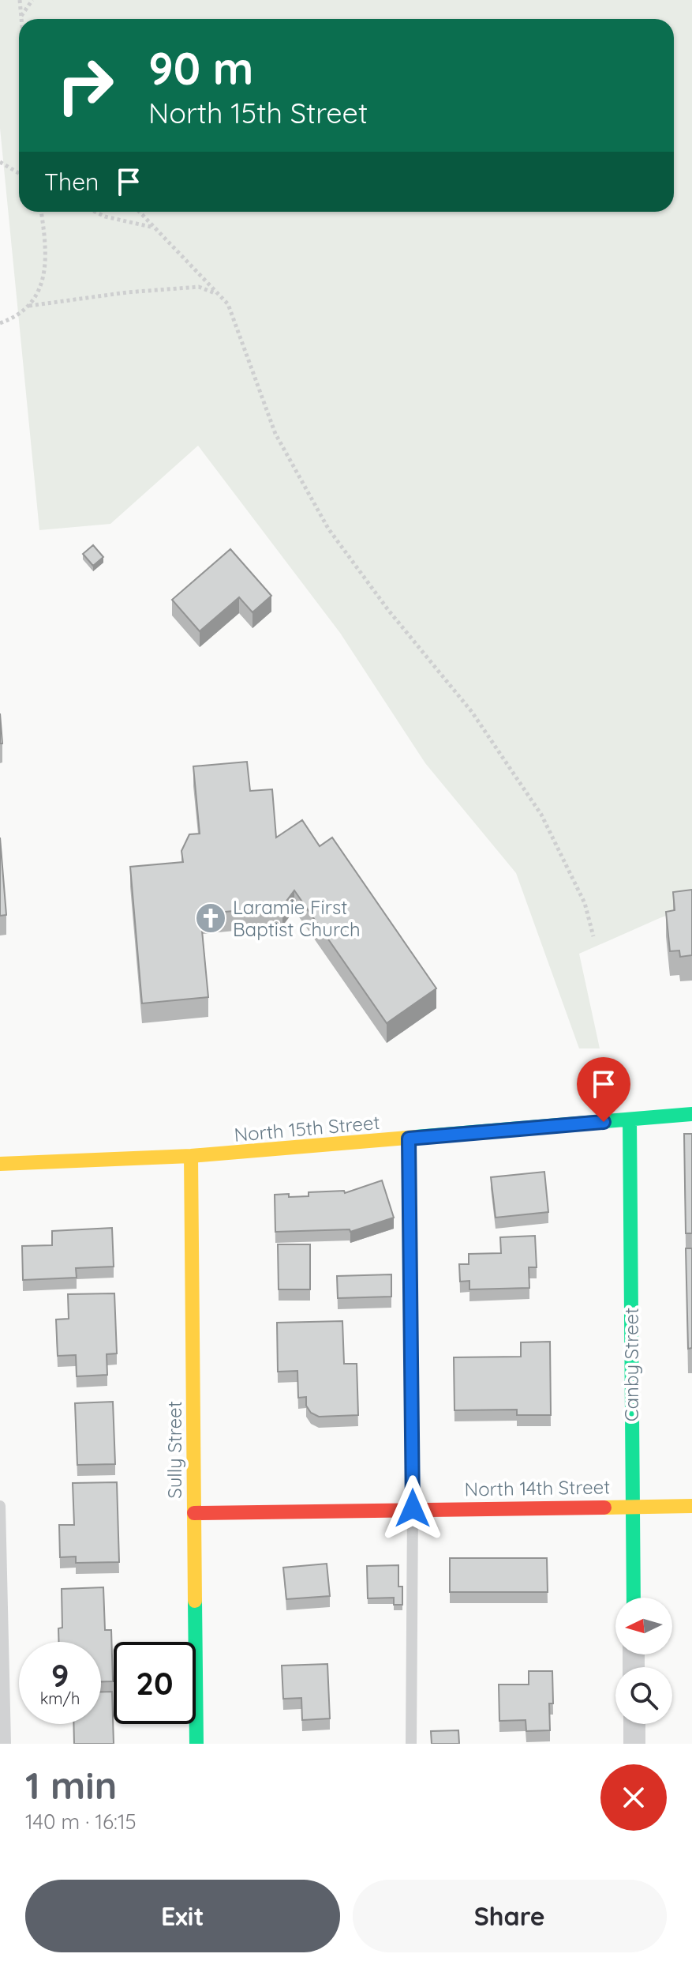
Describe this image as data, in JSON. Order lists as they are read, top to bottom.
{
  "streets": {
    "street": [
      "North 15th Street",
      "Canby Street",
      "Sully Street",
      "North 14th Street"
    ]
  },
  "crossings": [
    ["North 15th Street", "Canby Street"],
    ["North 15th Street", "Sully Street"],
    ["Canby Street", "North 14th Street"],
    ["Sully Street", "North 14th Street"]
  ],
  "places": {
    "church": ["Laramie First Baptist Church"]
  },
  "north": "left",
  "page": {
    "turn": ["90 m", "North 15th Street"],
    "then": "Then",
    "speed": "9 km/h",
    "limit": "20",
    "heading": ["1 min", "140 m · 16:15"],
    "buttons": ["Exit", "Share"]
  }
}
